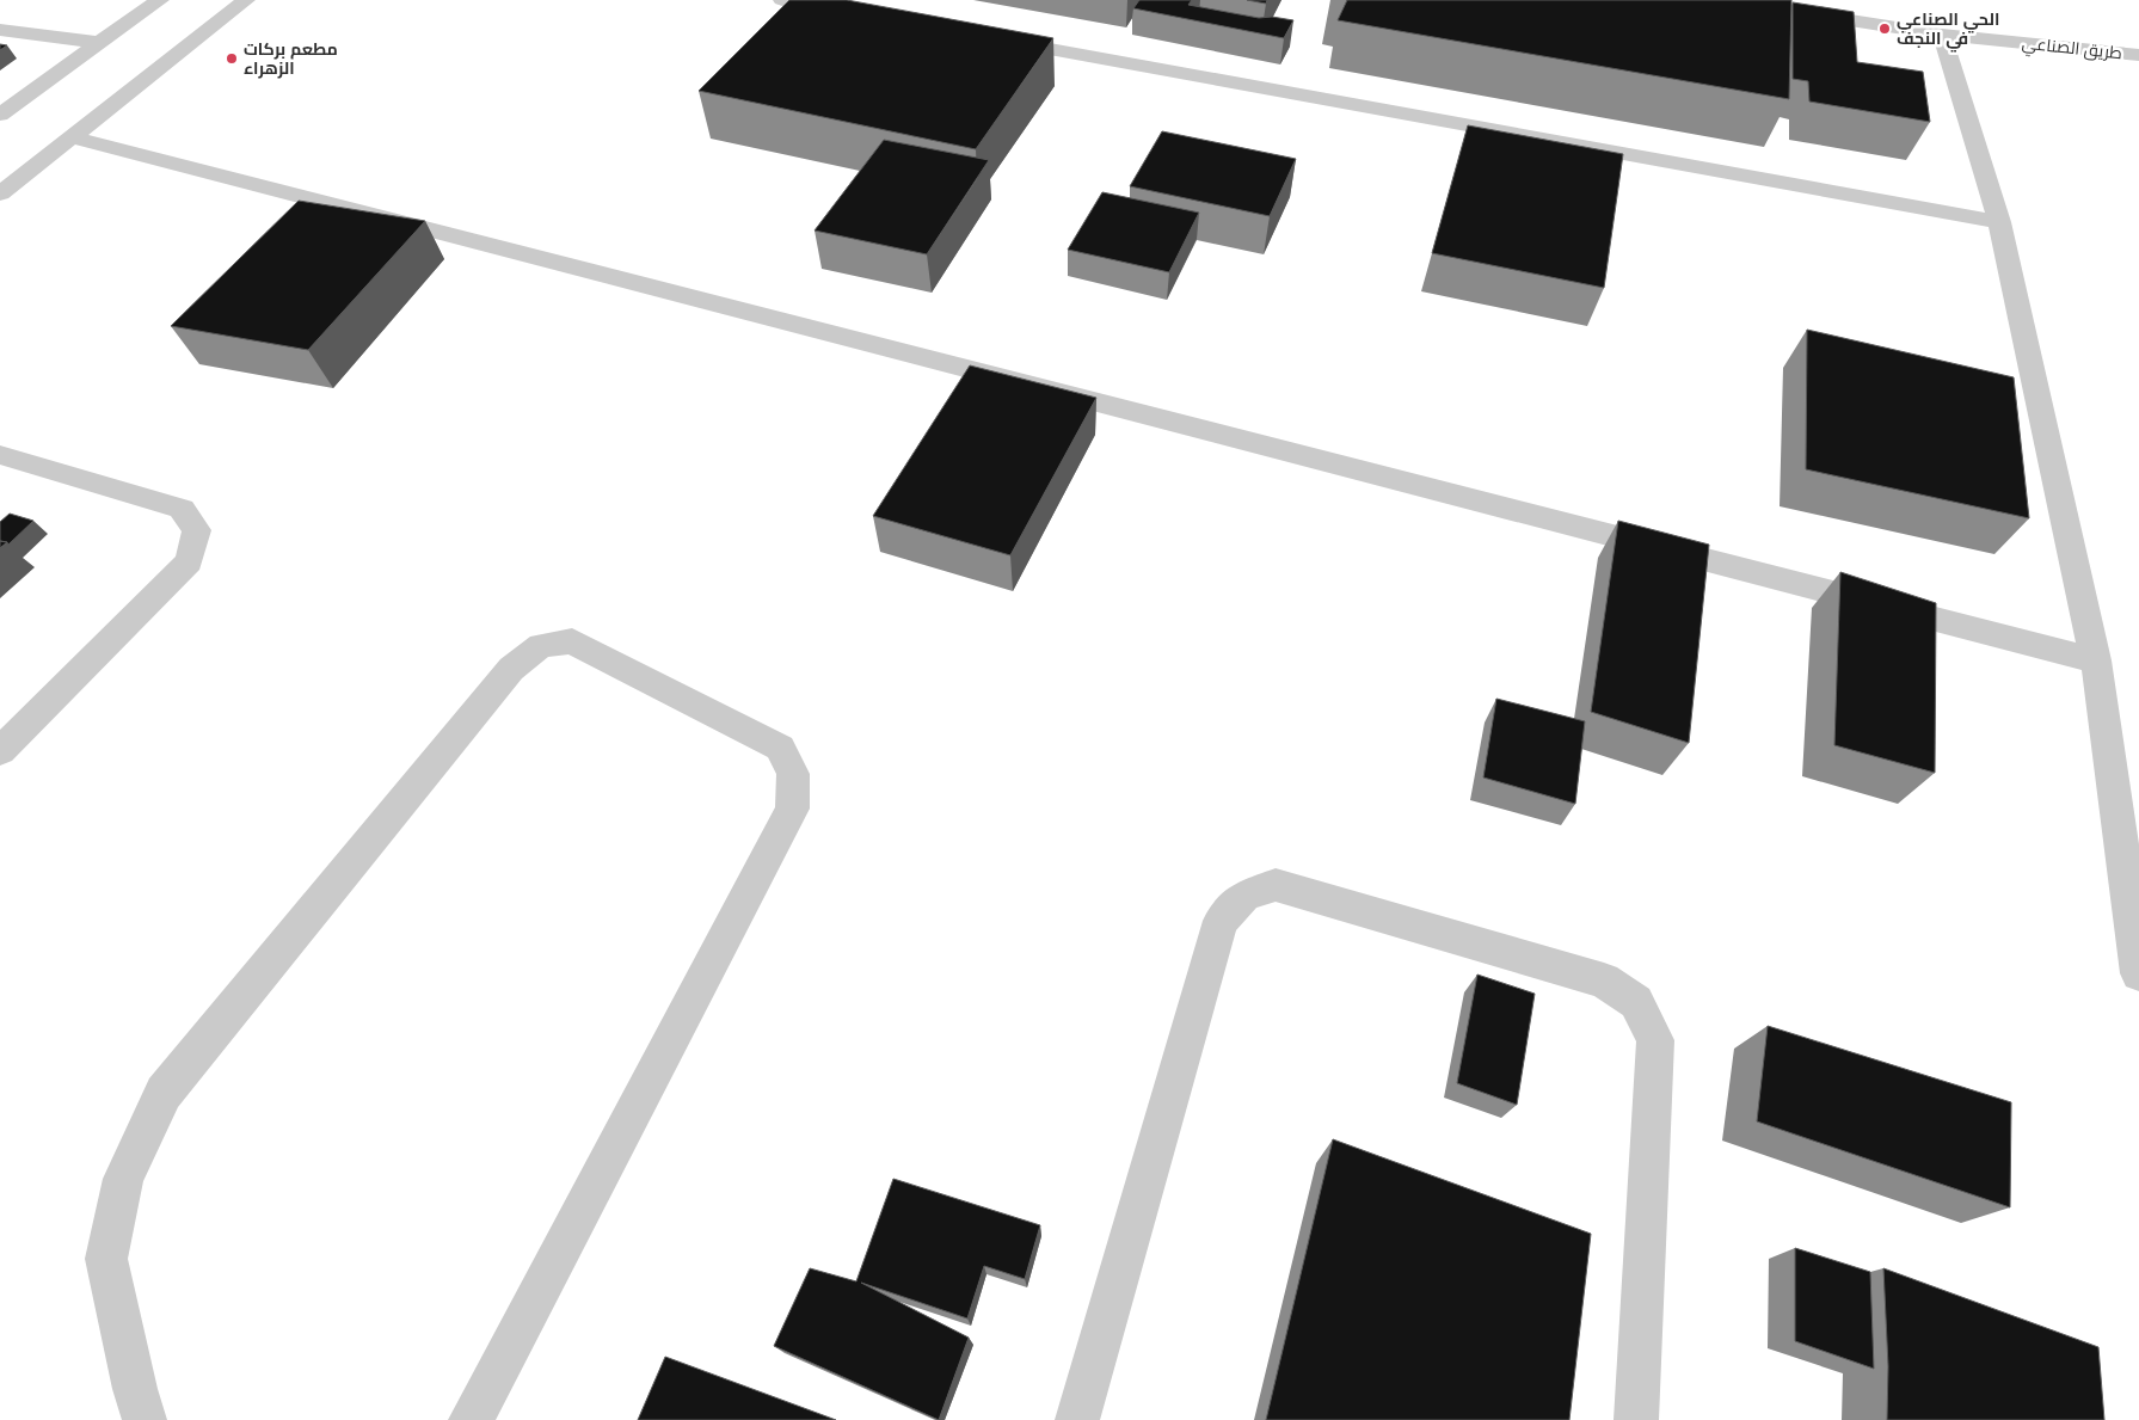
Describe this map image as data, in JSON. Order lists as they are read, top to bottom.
{
  "streets": {
    "street": ["طريق الصناعي"]
  },
  "places": ["الحي الصناعي في النجف", "مطعم بركات الزهراء"]
}
